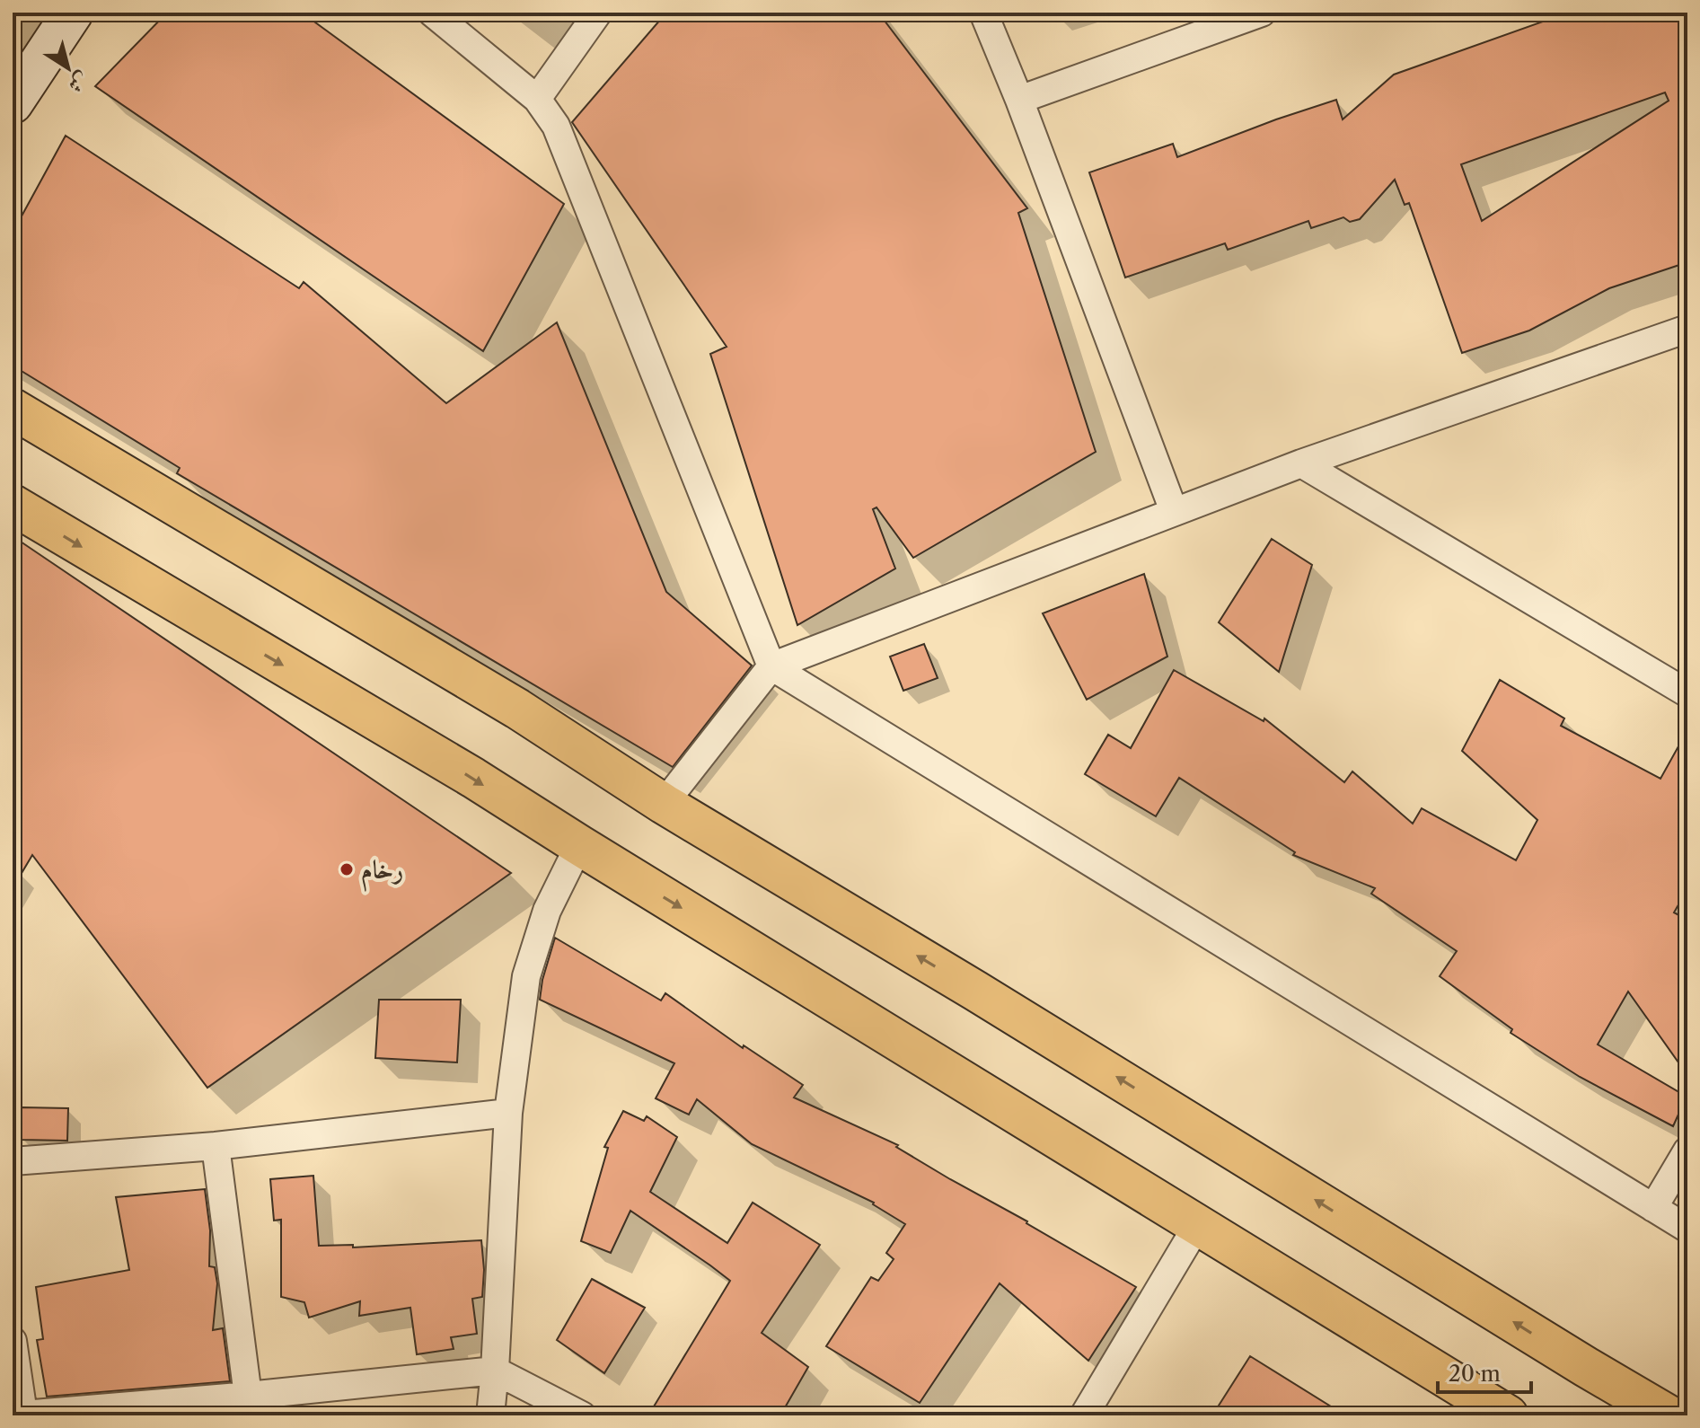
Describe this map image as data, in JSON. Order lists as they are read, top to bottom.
{
  "places": ["رخام"],
  "scale_bar": "20 m",
  "north": "bottom right"
}
